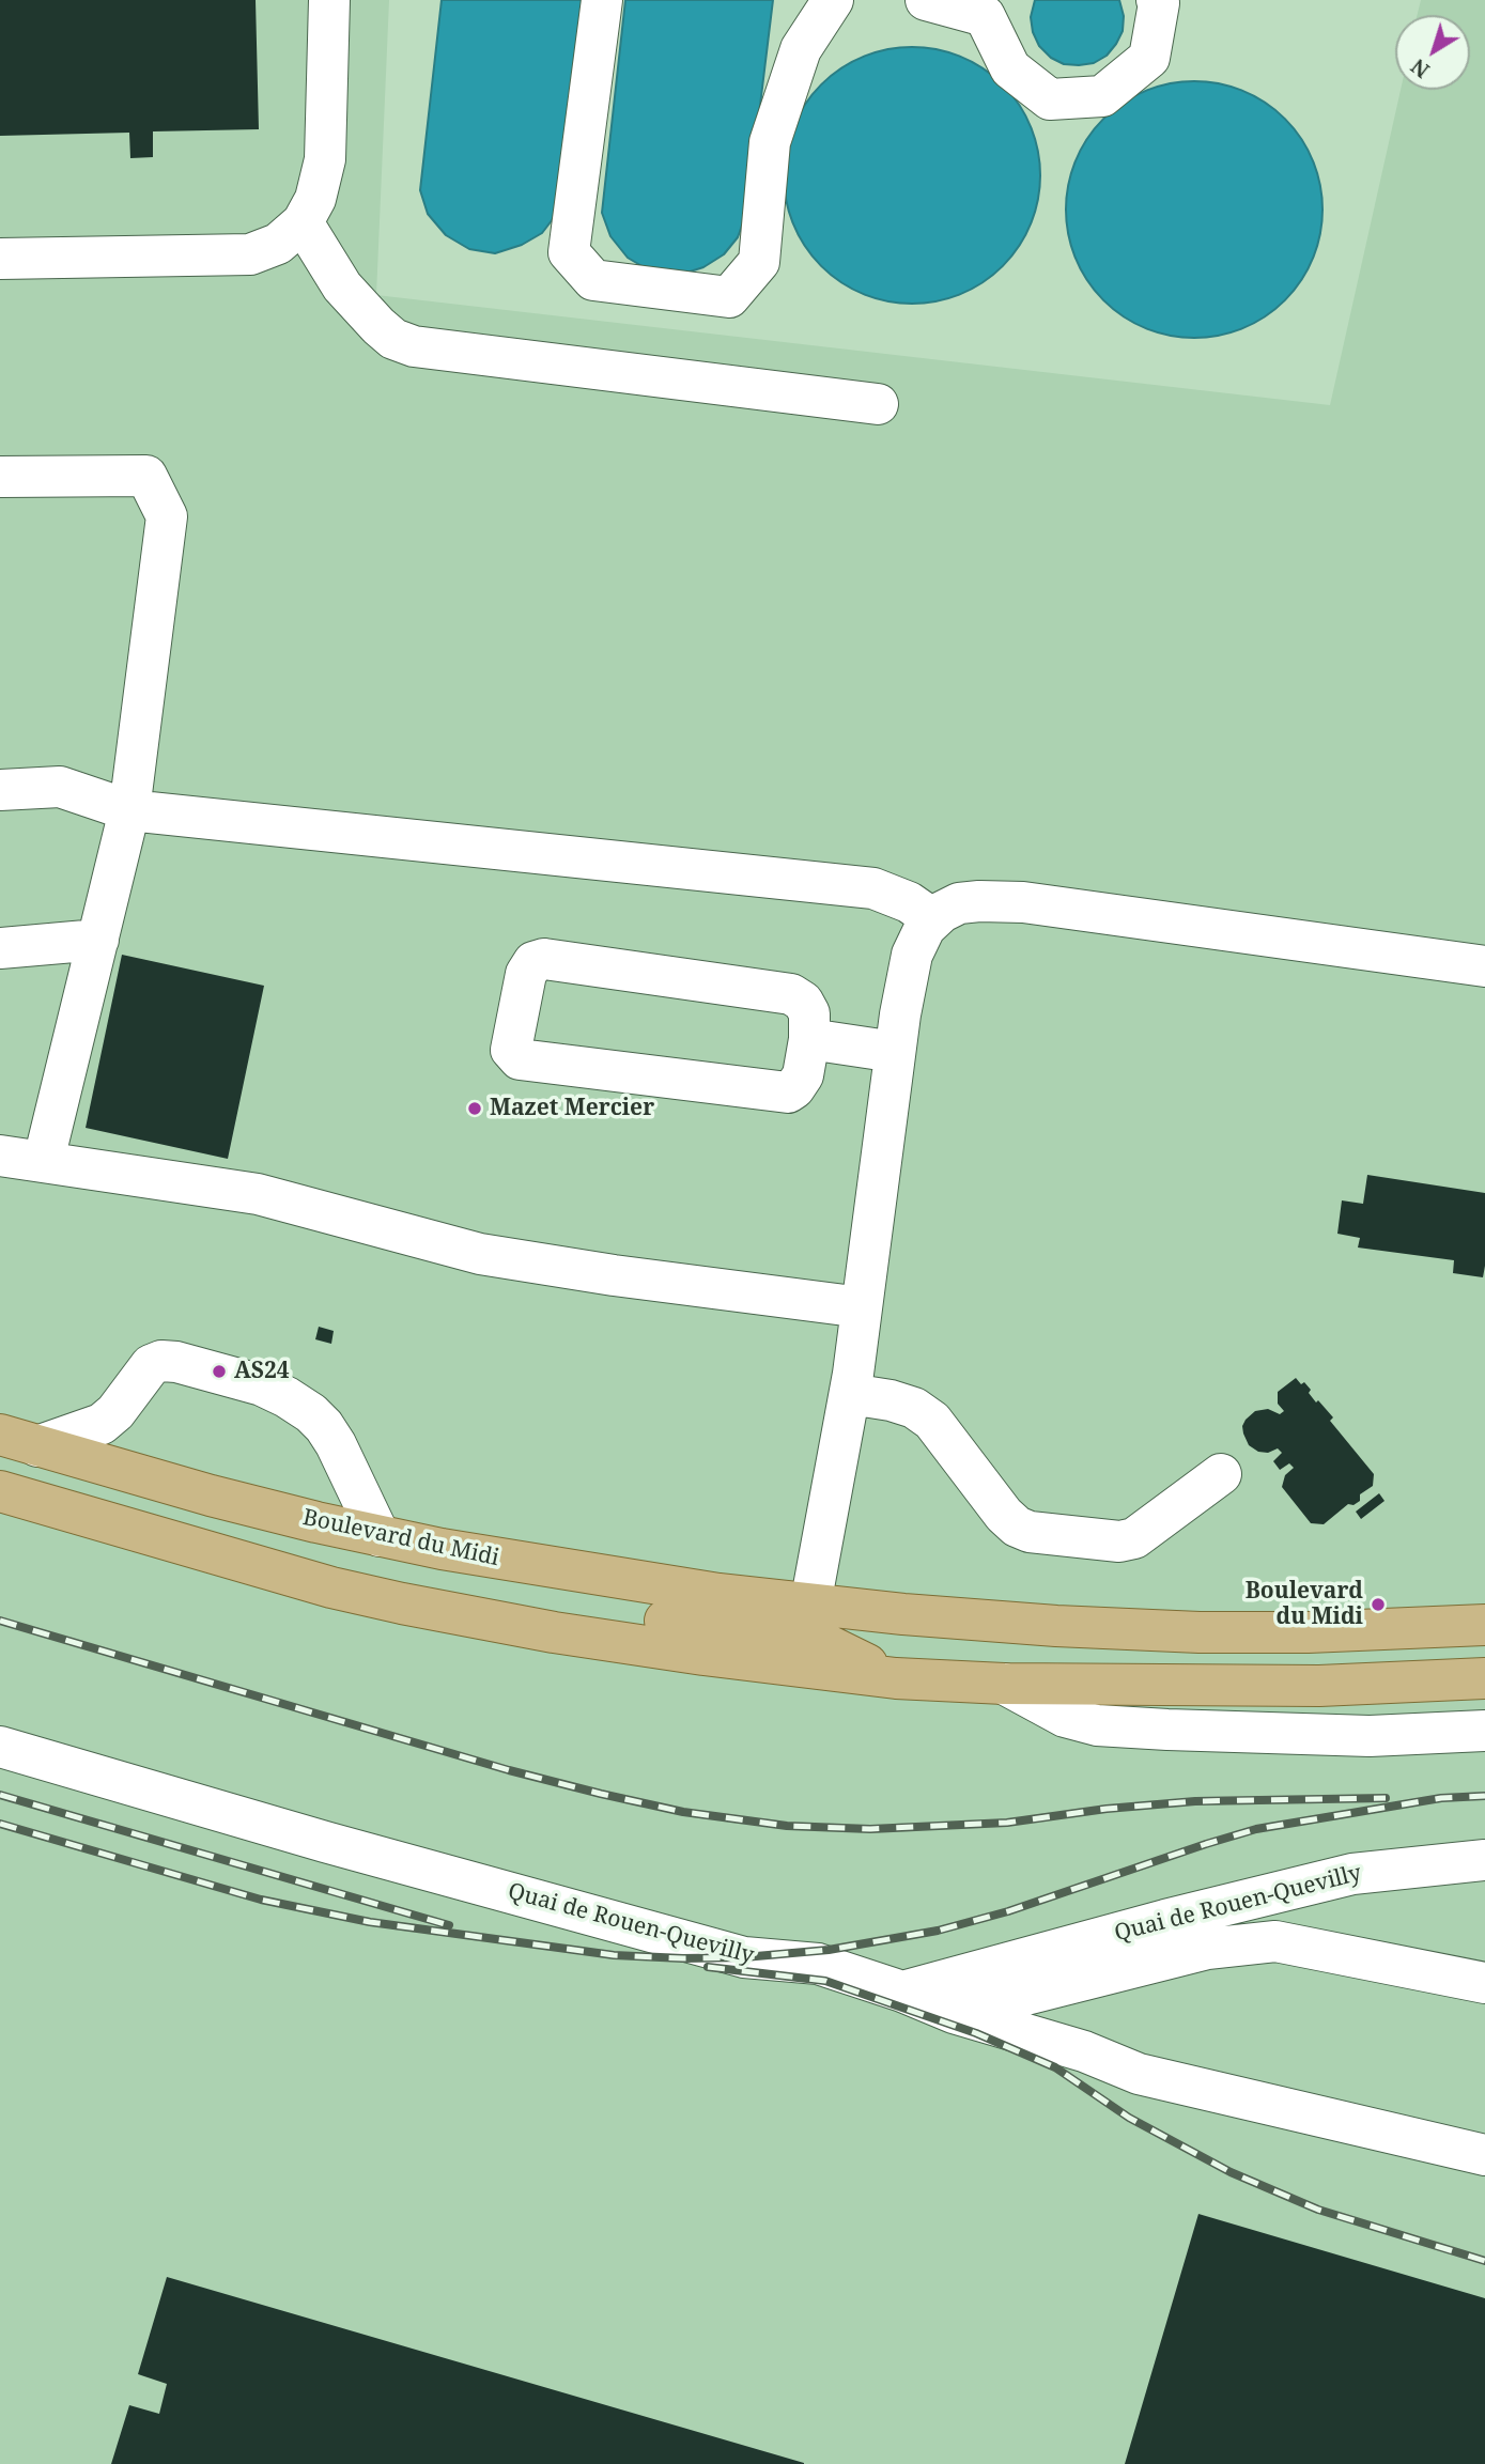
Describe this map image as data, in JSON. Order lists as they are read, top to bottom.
{
  "streets": {
    "main road": ["Boulevard du Midi"],
    "lane": ["Quai de Rouen-Quevilly"]
  },
  "places": ["Mazet Mercier", "AS24", "Boulevard du Midi"],
  "north": "bottom left"
}
